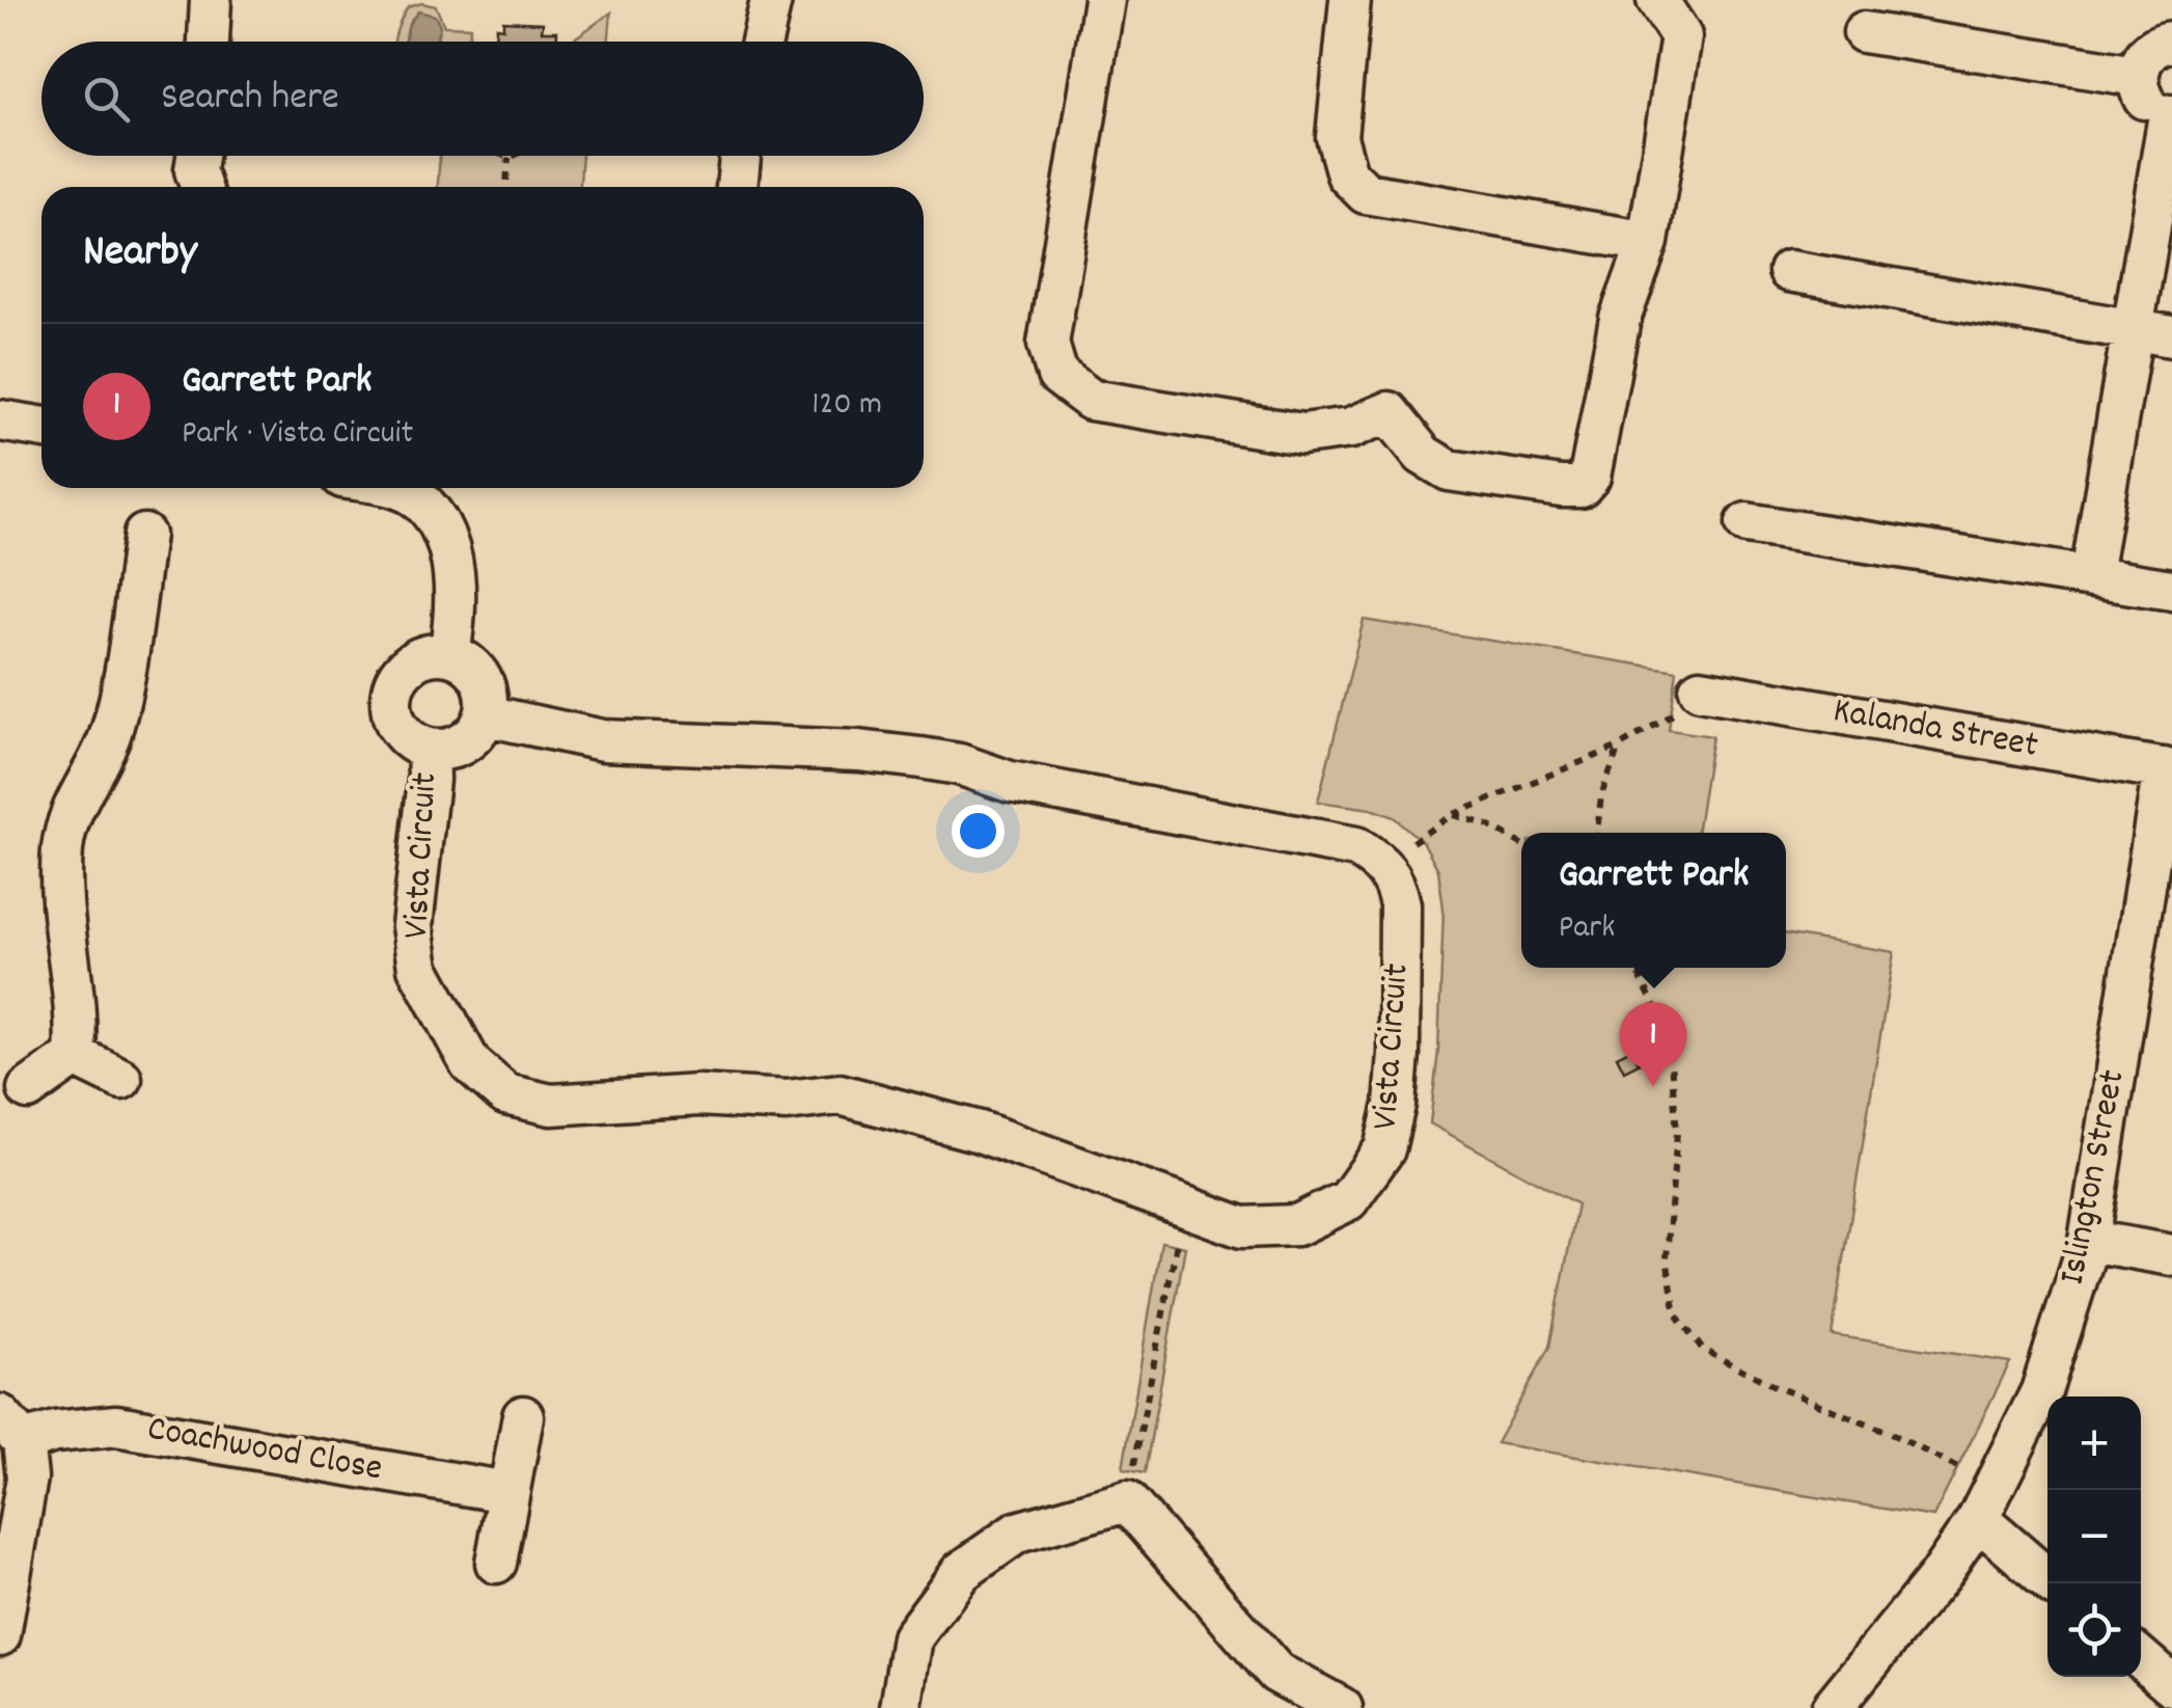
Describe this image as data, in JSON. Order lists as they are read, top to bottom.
{
  "streets": {
    "street": [
      "Kalanda Street",
      "Vista Circuit",
      "Islington Street",
      "Coachwood Close"
    ]
  },
  "crossings": [
    ["Kalanda Street", "Islington Street"]
  ],
  "page": {
    "search": "Search here",
    "heading": "Nearby",
    "list": [
      {
        "mark": "1",
        "name": "Garrett Park",
        "note": "Park · Vista Circuit",
        "value": "120 m"
      }
    ],
    "popup": ["Garrett Park", "Park"],
    "pins": "1",
    "map_buttons": ["+", "−"]
  }
}
